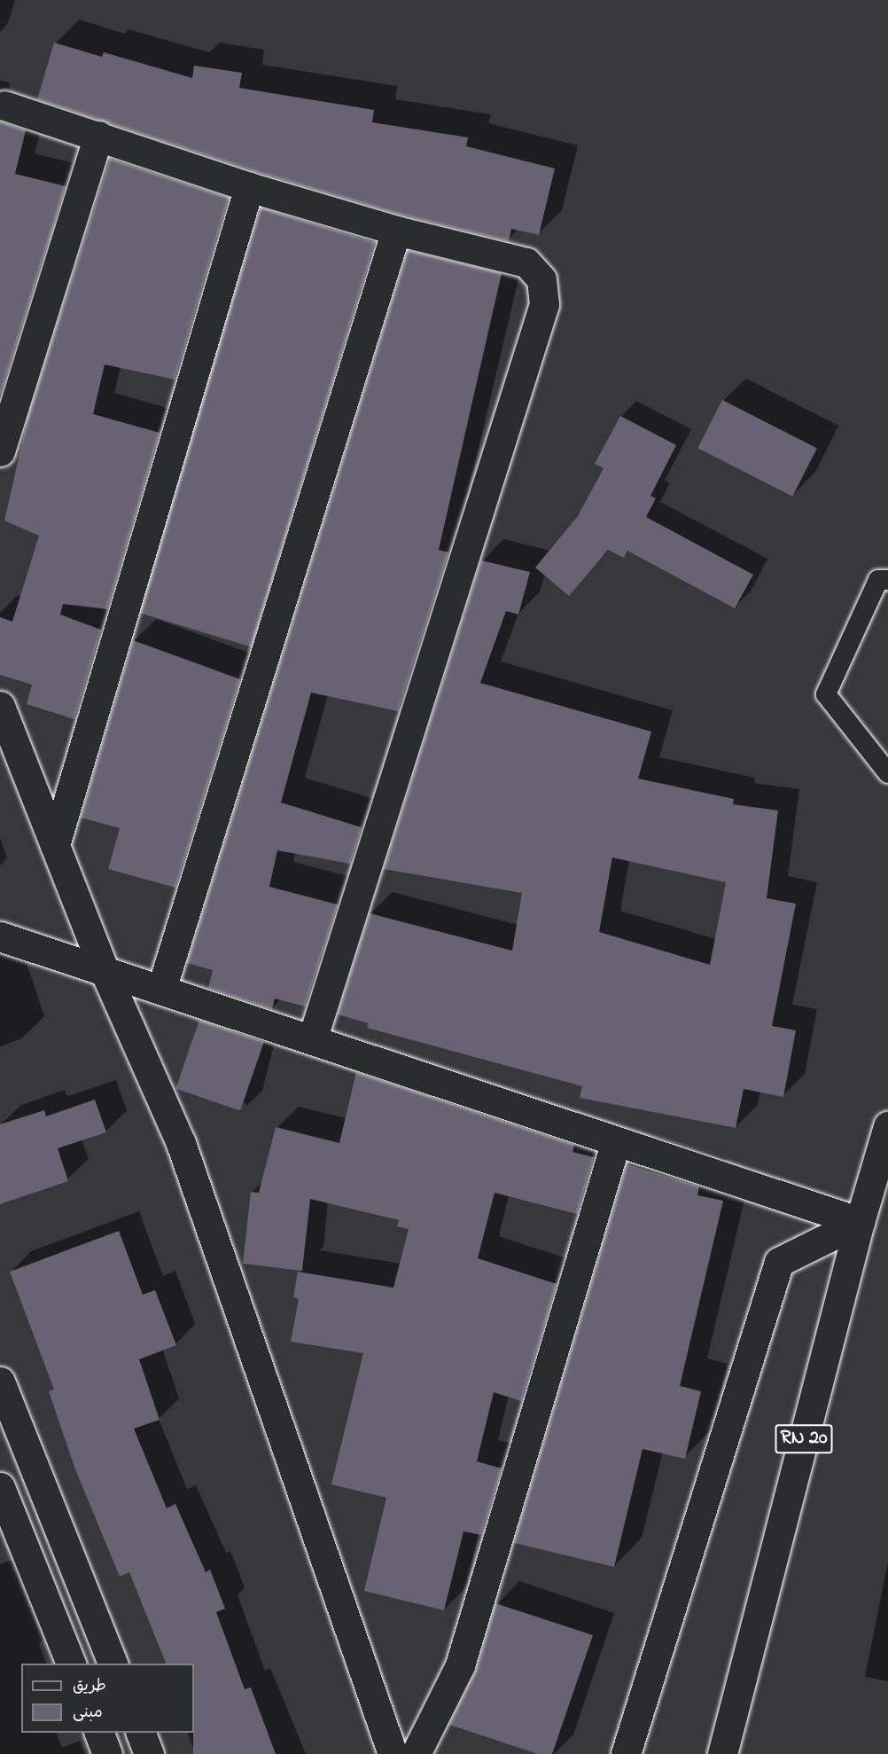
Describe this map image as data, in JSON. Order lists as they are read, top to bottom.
{
  "streets": {
    "street": ["RN 20"]
  },
  "legend": ["طريق", "مبنى"]
}
